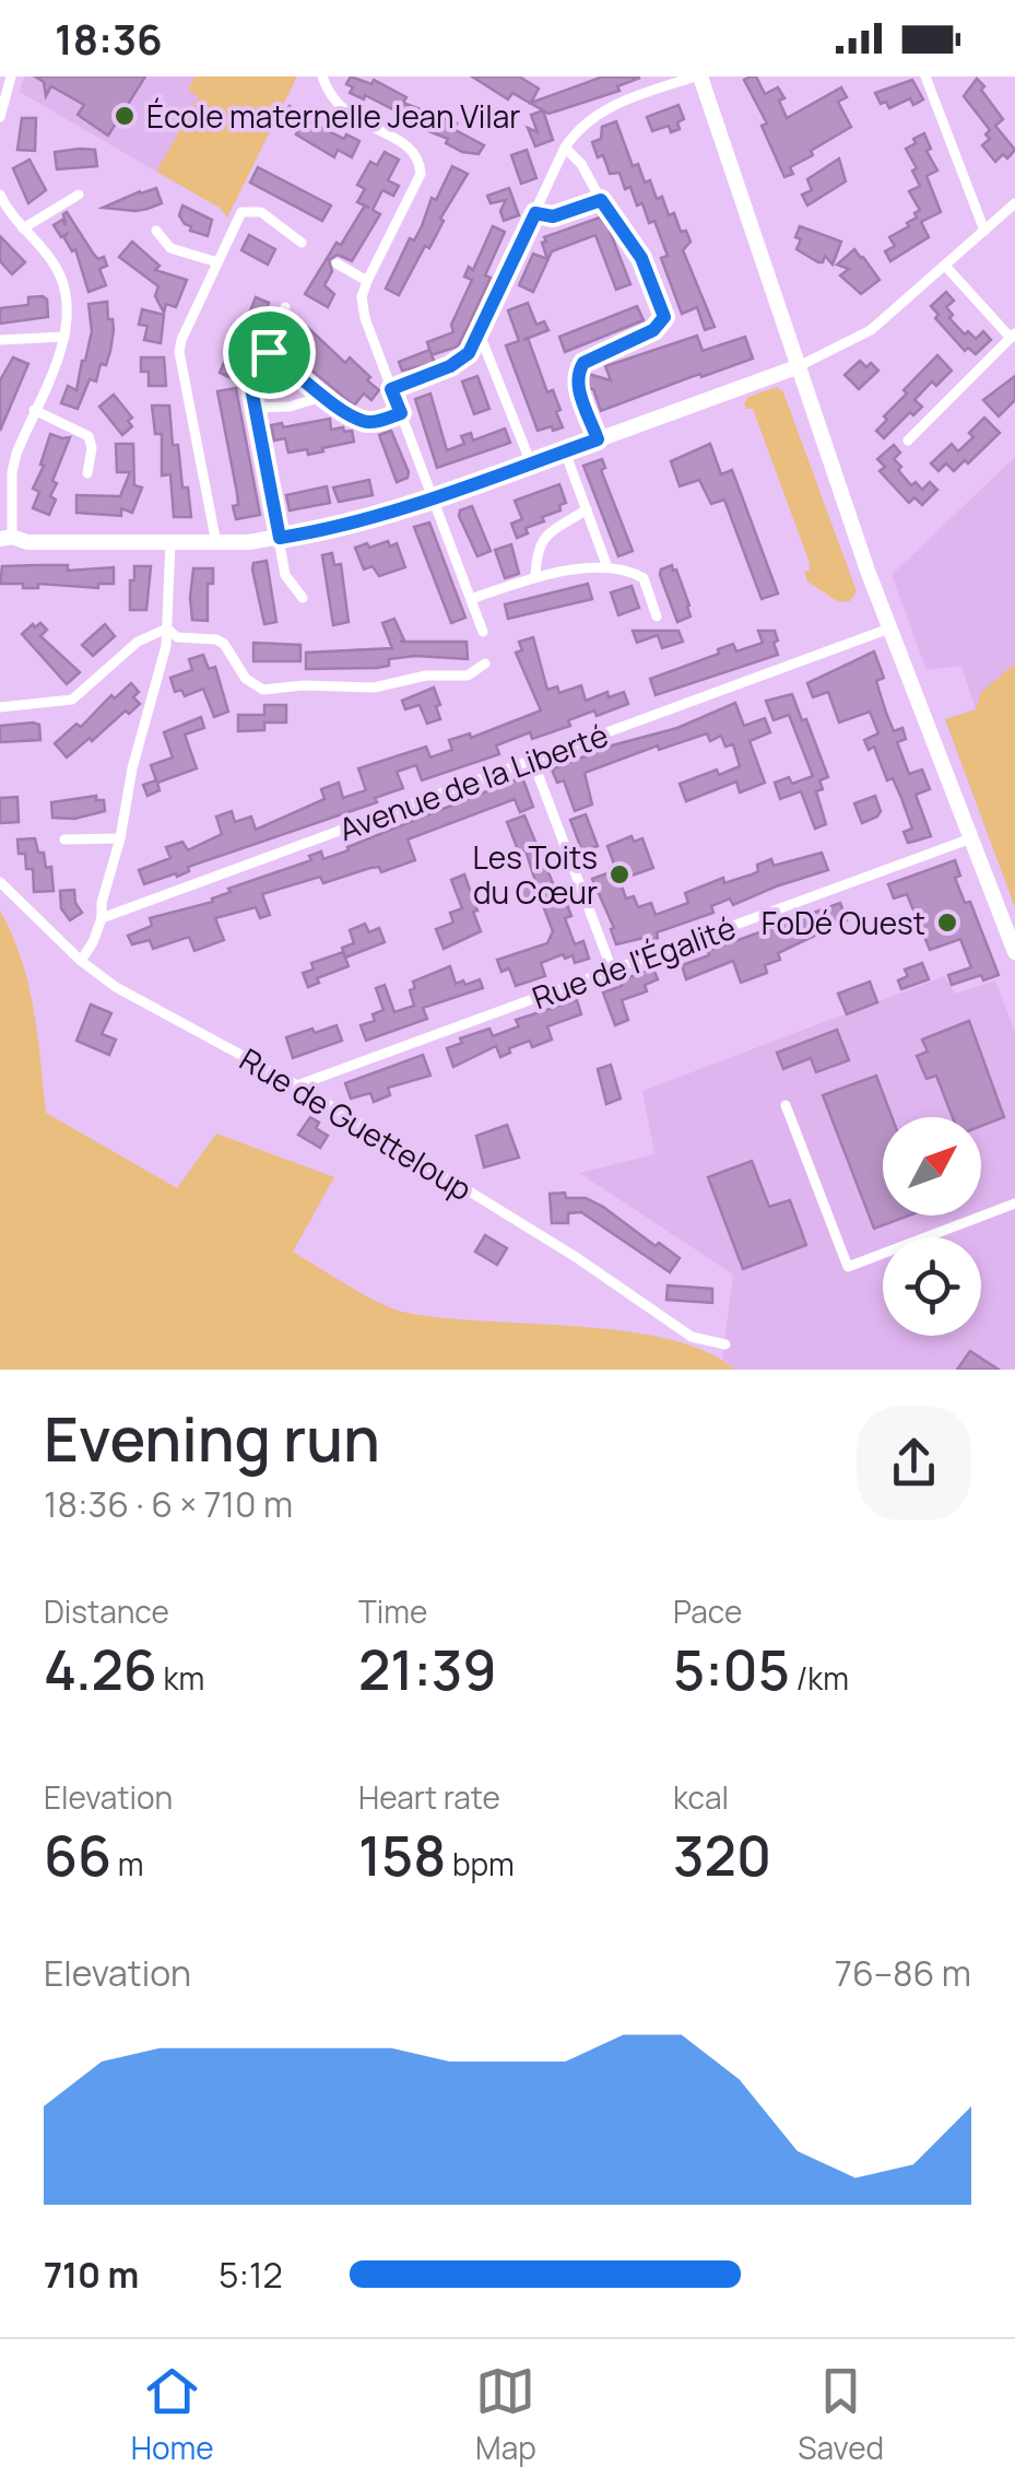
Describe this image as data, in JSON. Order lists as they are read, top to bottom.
{
  "streets": {
    "street": ["Avenue de la Liberté", "Rue de l'Égalité", "Rue de Guetteloup"]
  },
  "crossings": [
    ["Rue de l'Égalité", "Rue de Guetteloup"]
  ],
  "places": ["École maternelle Jean Vilar", "Les Toits du Cœur", "FoDé Ouest"],
  "north": "top right",
  "page": {
    "status": "18:36",
    "heading": ["Evening run", "18:36 · 6 × 710 m"],
    "stats": [
      ["Distance", "4.26 km"],
      ["Time", "21:39"],
      ["Pace", "5:05 /km"],
      ["Elevation", "66 m"],
      ["Heart rate", "158 bpm"],
      ["kcal", "320"]
    ],
    "chart": ["Elevation", "76–86 m"],
    "list": [
      {
        "name": "710 m",
        "note": "5:12"
      }
    ],
    "tabs": ["Home", "Map", "Saved"]
  }
}
